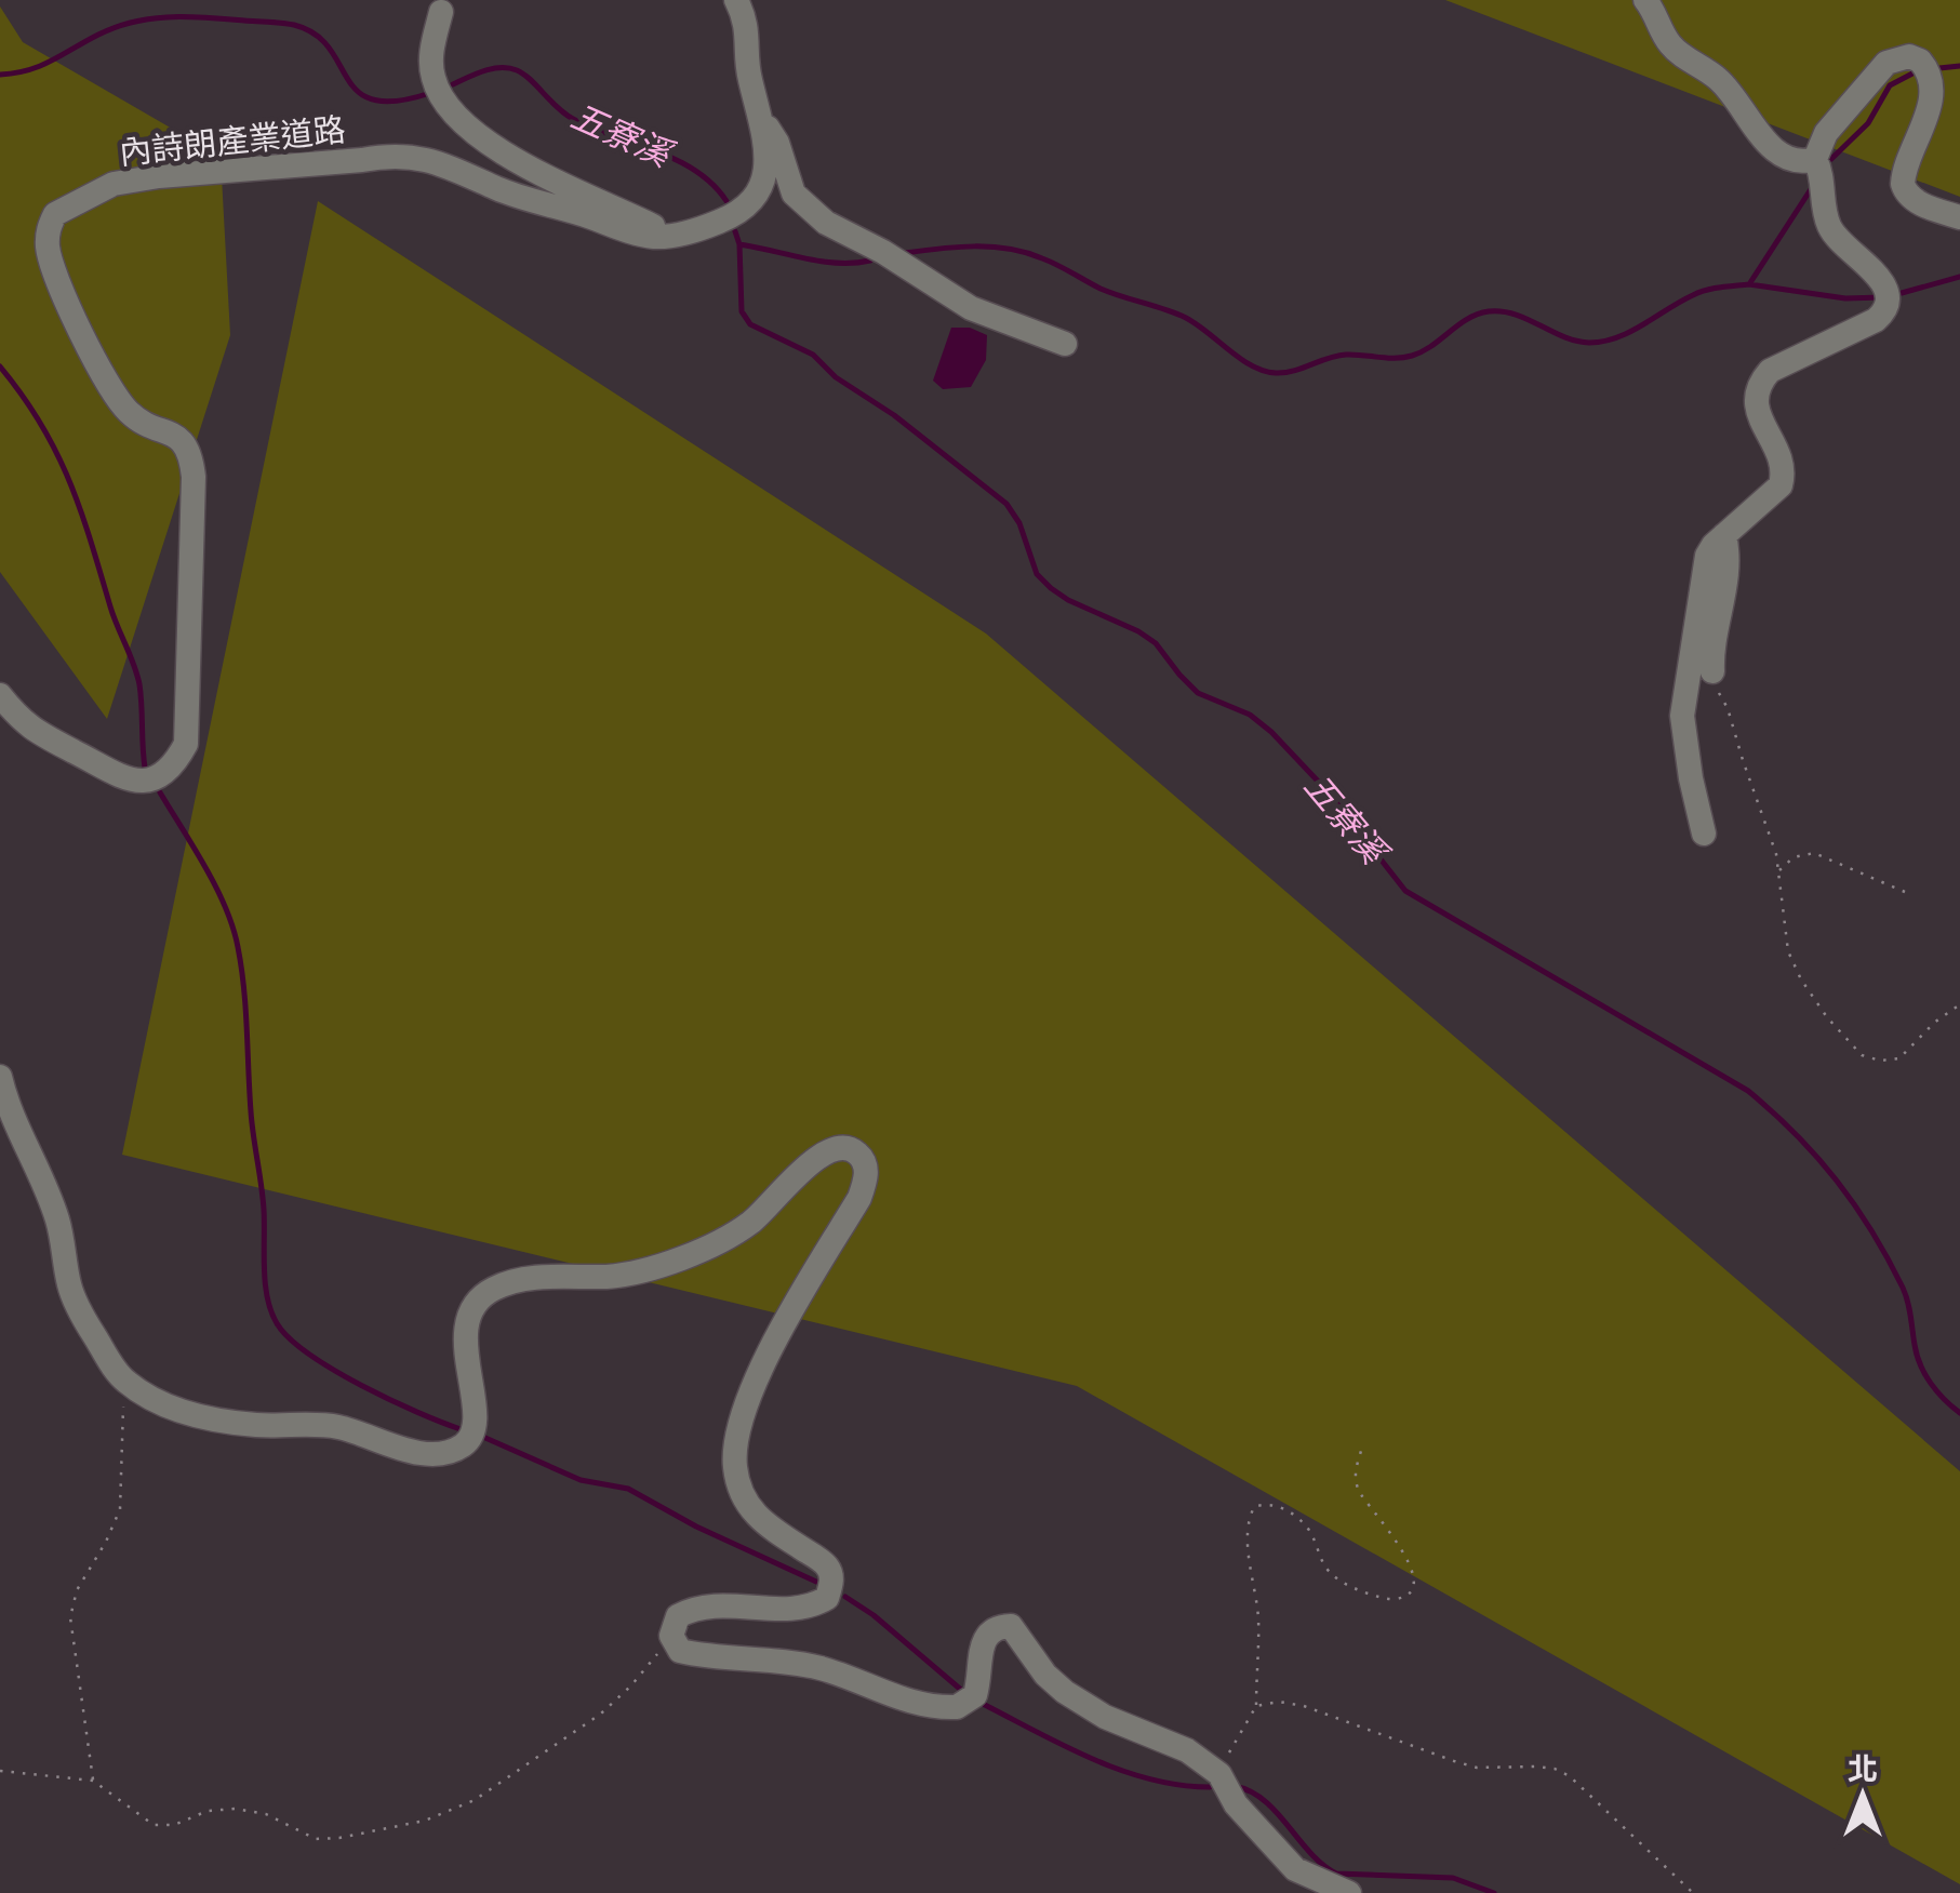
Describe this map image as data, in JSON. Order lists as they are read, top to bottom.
{
  "streets": {
    "lane": ["內詩朗產業道路"]
  },
  "water": ["五寮溪"],
  "north": "top"
}
